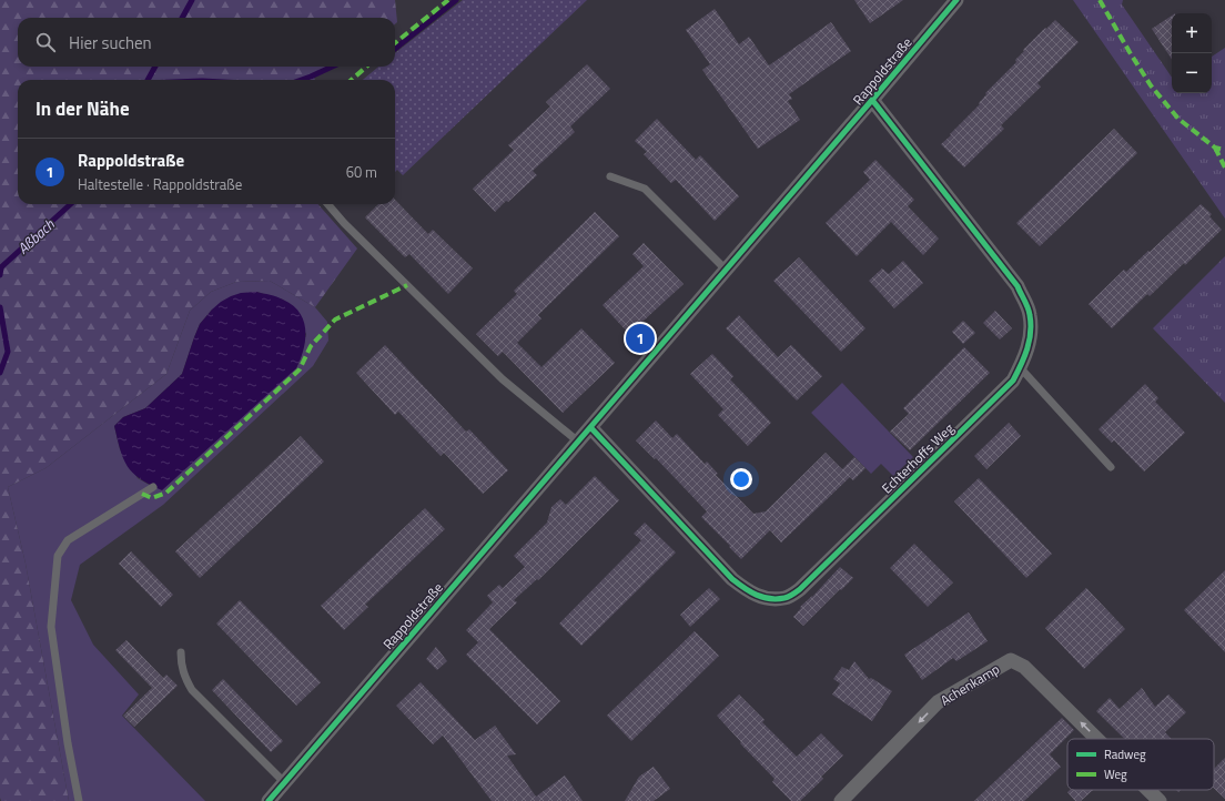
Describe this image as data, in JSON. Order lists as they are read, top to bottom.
{
  "streets": {
    "street": ["Rappoldstraße", "Echterhoffs Weg", "Achenkamp"]
  },
  "crossings": [
    ["Rappoldstraße", "Echterhoffs Weg"]
  ],
  "water": ["Aßbach"],
  "legend": ["Radweg", "Weg"],
  "page": {
    "map_buttons": ["+", "−"],
    "search": "Hier suchen",
    "heading": "In der Nähe",
    "list": [
      {
        "mark": "1",
        "name": "Rappoldstraße",
        "note": "Haltestelle · Rappoldstraße",
        "value": "60 m"
      }
    ],
    "pins": "1"
  }
}
